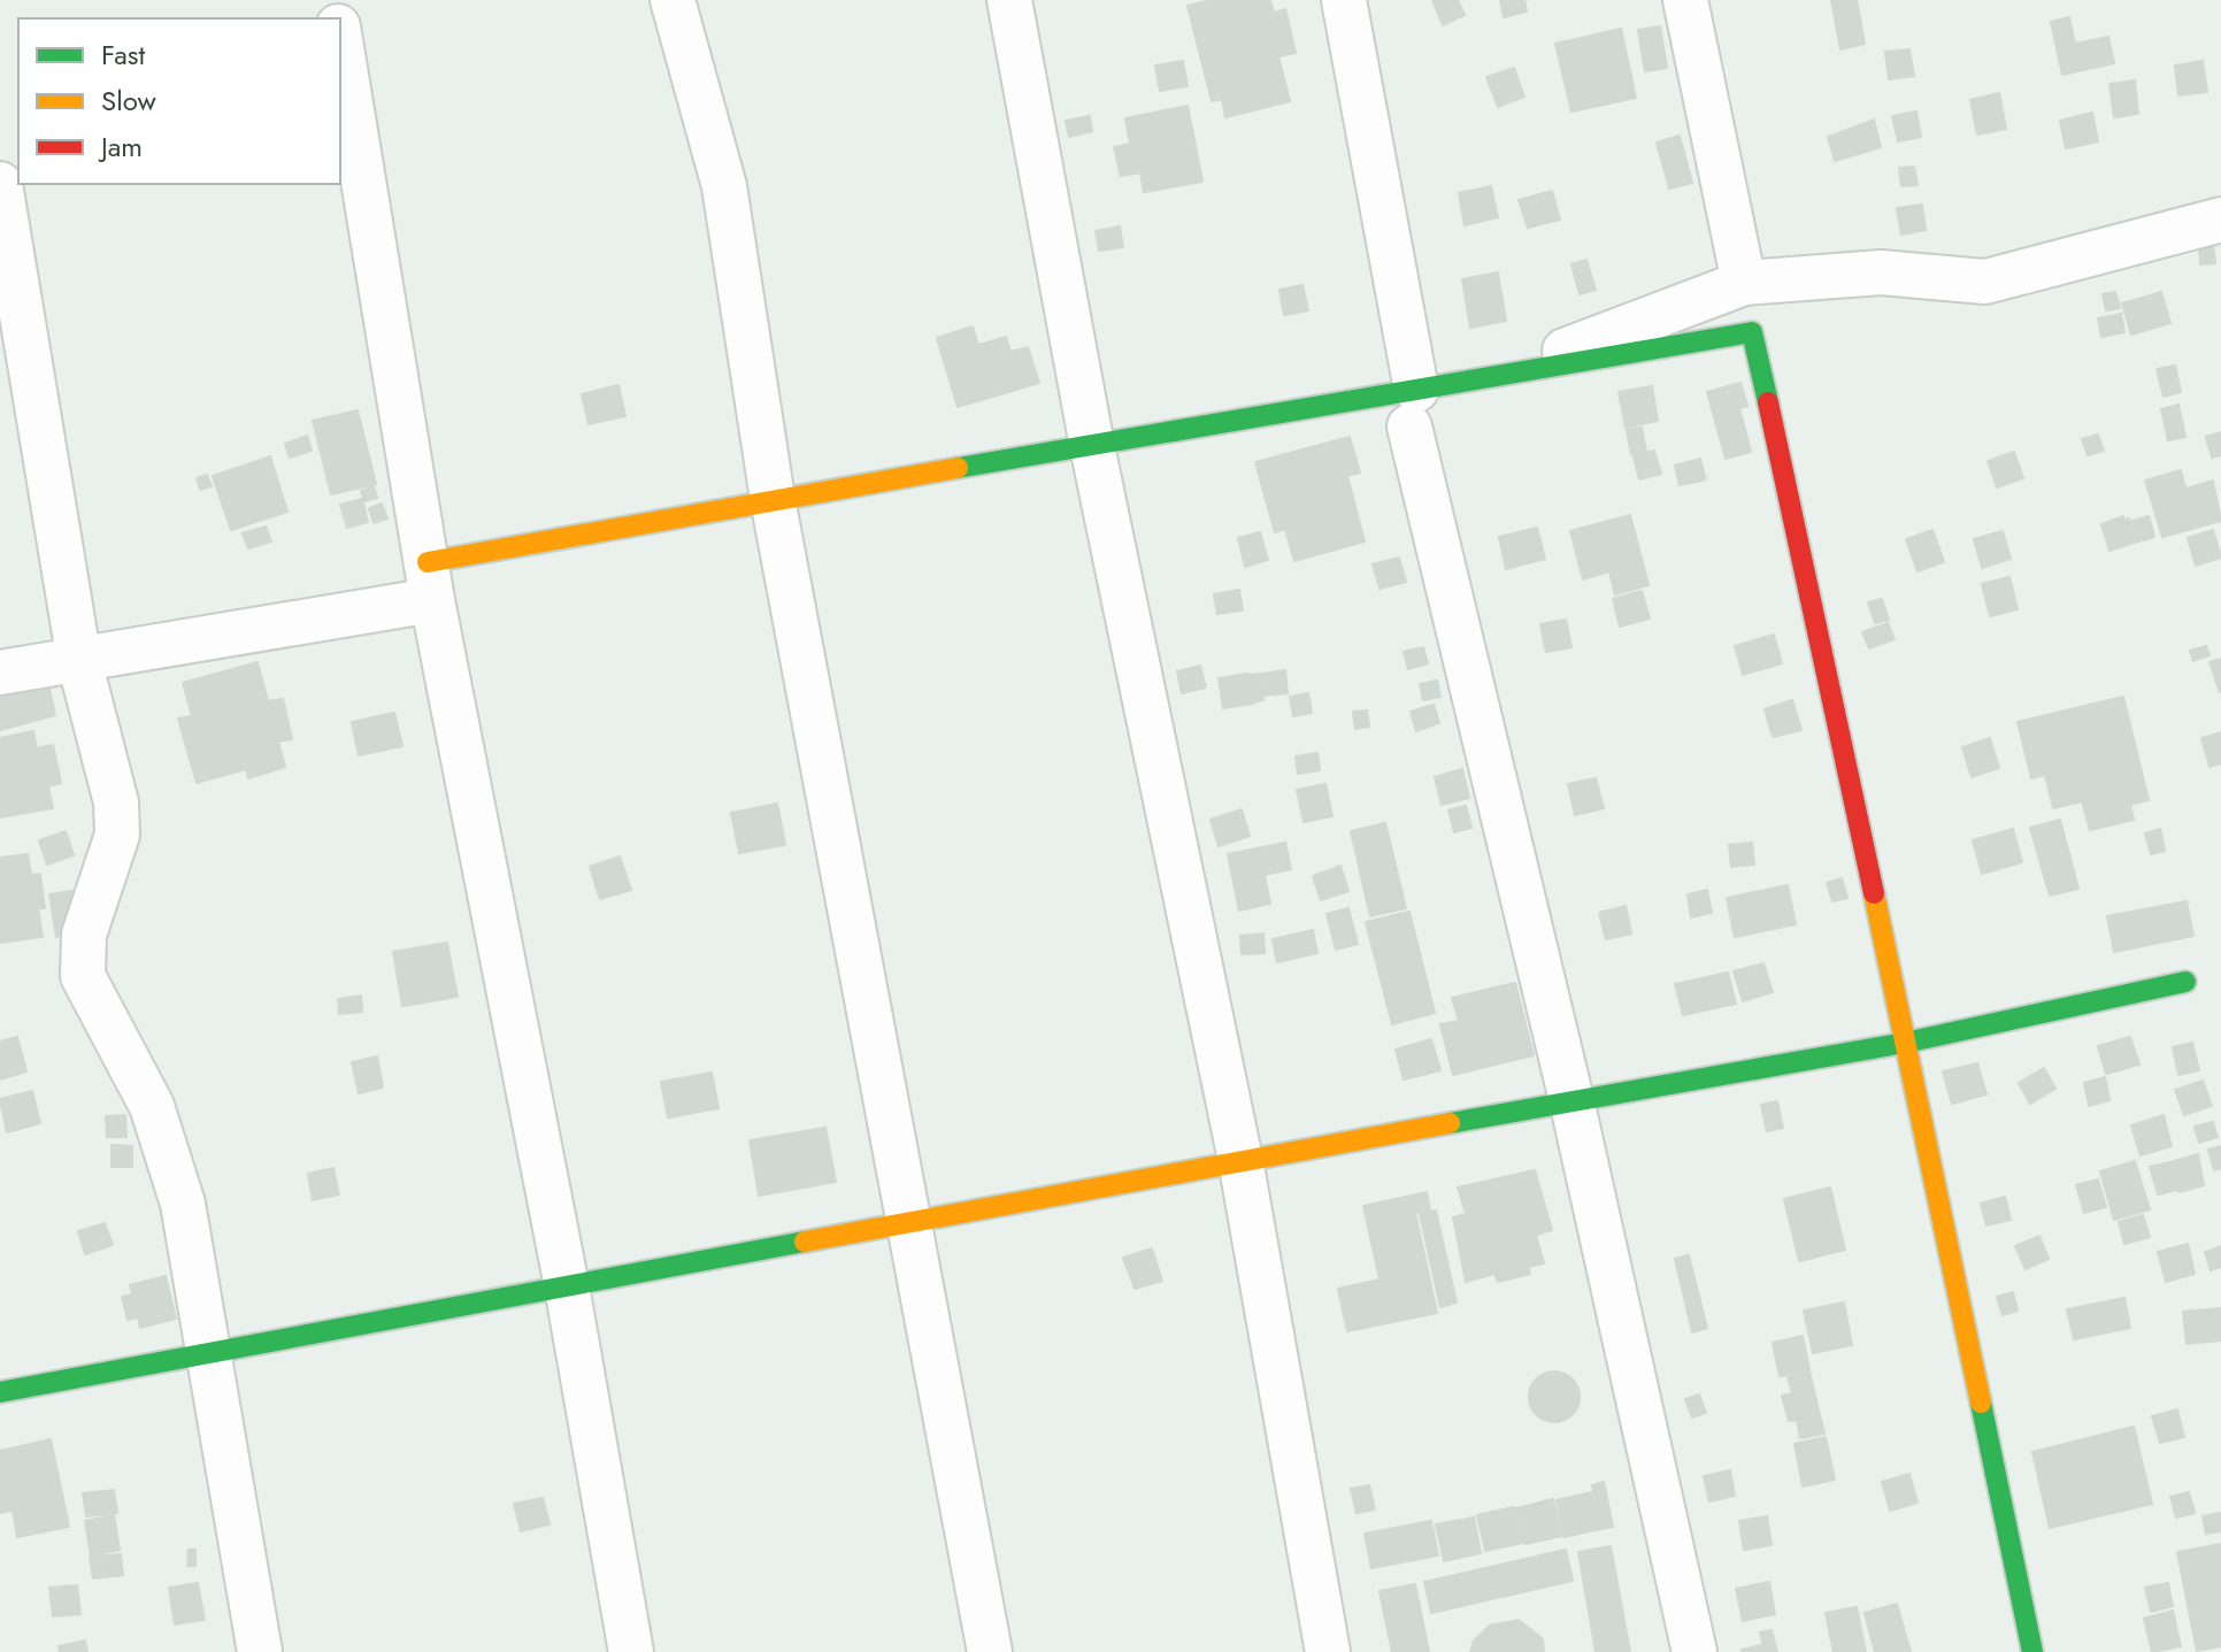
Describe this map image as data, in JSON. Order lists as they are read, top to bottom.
{
  "legend": ["Fast", "Slow", "Jam"]
}
